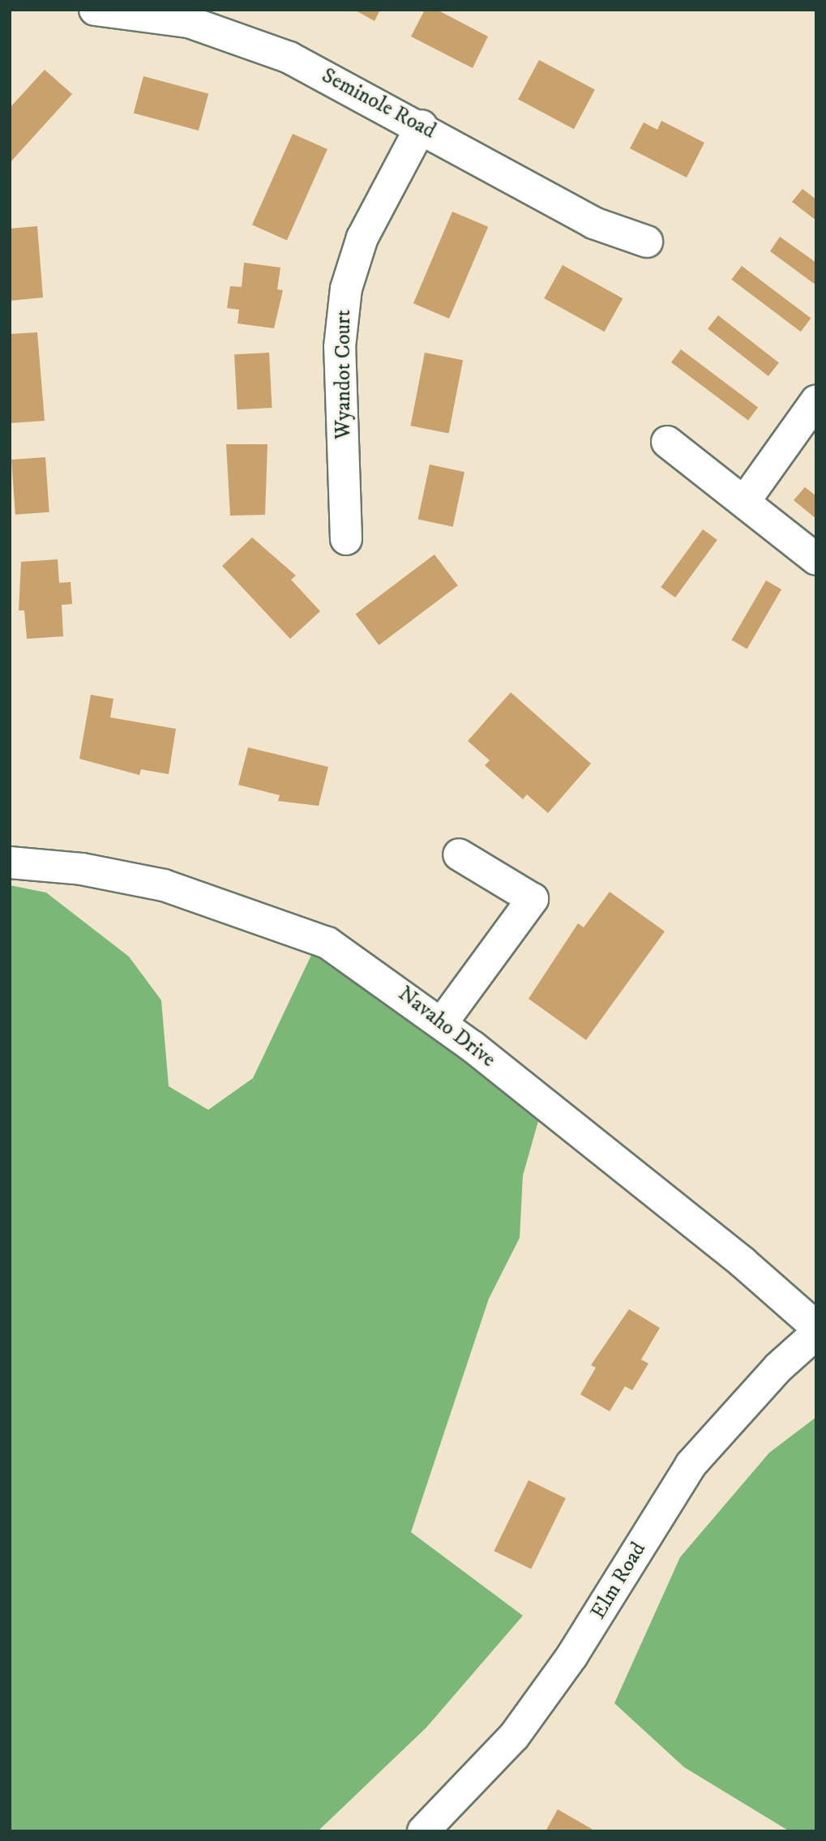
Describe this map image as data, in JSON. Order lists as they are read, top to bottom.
{
  "streets": {
    "street": [
      "Seminole Road",
      "Wyandot Court",
      "Navaho Drive",
      "Elm Road"
    ]
  },
  "crossings": [
    ["Seminole Road", "Wyandot Court"]
  ]
}
